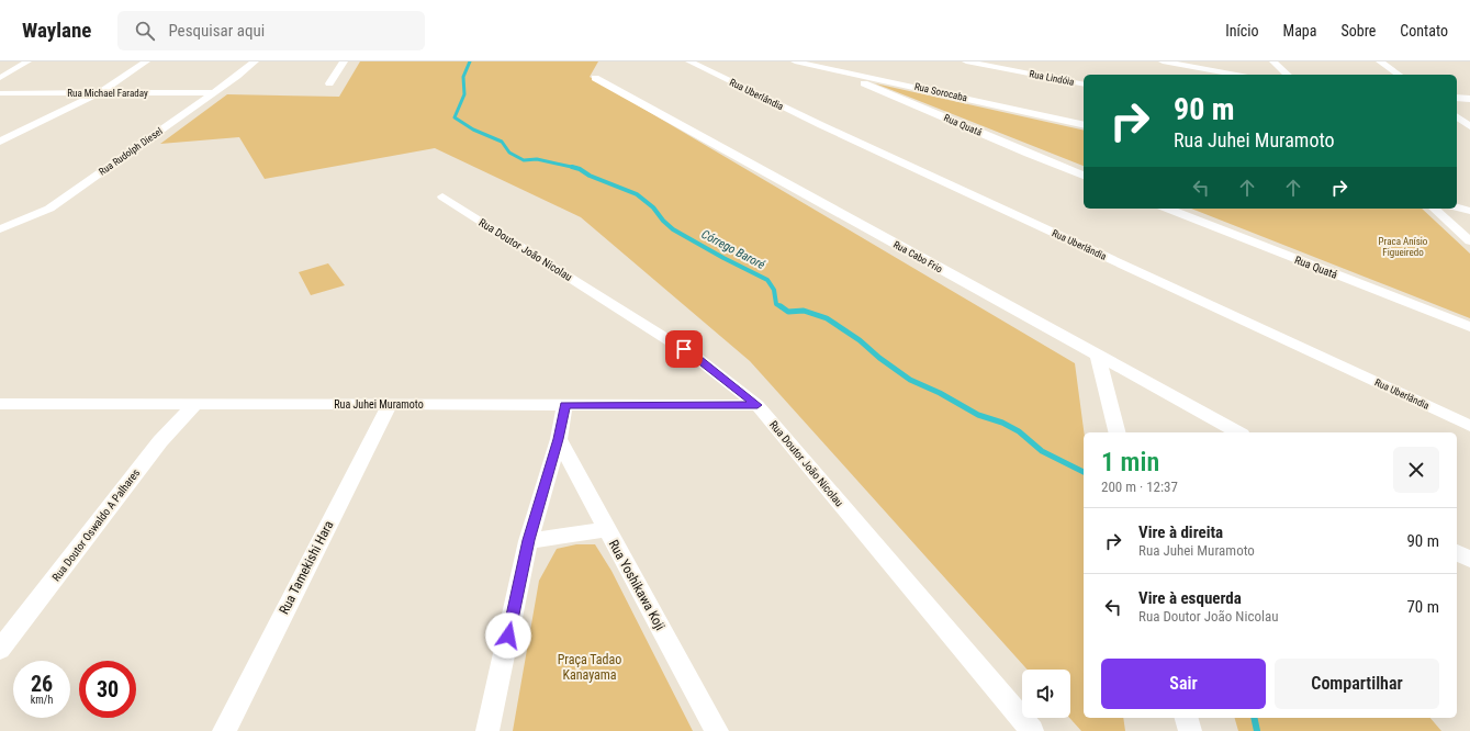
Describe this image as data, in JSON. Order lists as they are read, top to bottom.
{
  "streets": {
    "street": [
      "Rua Lindóia",
      "Rua Sorocaba",
      "Rua Michael Faraday",
      "Rua Uberlândia",
      "Rua Quatá",
      "Rua Rudolph Diesel",
      "Rua Doutor João Nicolau",
      "Rua Cabo Frio",
      "Rua Juhei Muramoto",
      "Rua Doutor Oswaldo A Palhares",
      "Rua Tamekishi Hara",
      "Rua Yoshikawa Koji"
    ]
  },
  "crossings": [
    ["Rua Sorocaba", "Rua Quatá"],
    ["Rua Michael Faraday", "Rua Rudolph Diesel"],
    ["Rua Doutor João Nicolau", "Rua Juhei Muramoto"],
    ["Rua Juhei Muramoto", "Rua Doutor Oswaldo A Palhares"],
    ["Rua Juhei Muramoto", "Rua Tamekishi Hara"]
  ],
  "water": ["Córrego Baroré"],
  "parks": ["Praca Anísio Figueiredo", "Praça Tadao Kanayama"],
  "page": {
    "header": "Waylane",
    "search": "Pesquisar aqui",
    "nav": [
      "Início",
      "Mapa",
      "Sobre",
      "Contato"
    ],
    "turn": ["90 m", "Rua Juhei Muramoto"],
    "heading": ["1 min", "200 m · 12:37"],
    "list": [
      {
        "name": "Vire à direita",
        "note": "Rua Juhei Muramoto",
        "value": "90 m"
      },
      {
        "name": "Vire à esquerda",
        "note": "Rua Doutor João Nicolau",
        "value": "70 m"
      }
    ],
    "buttons": ["Sair", "Compartilhar"],
    "speed": "26 km/h",
    "limit": "30"
  }
}
